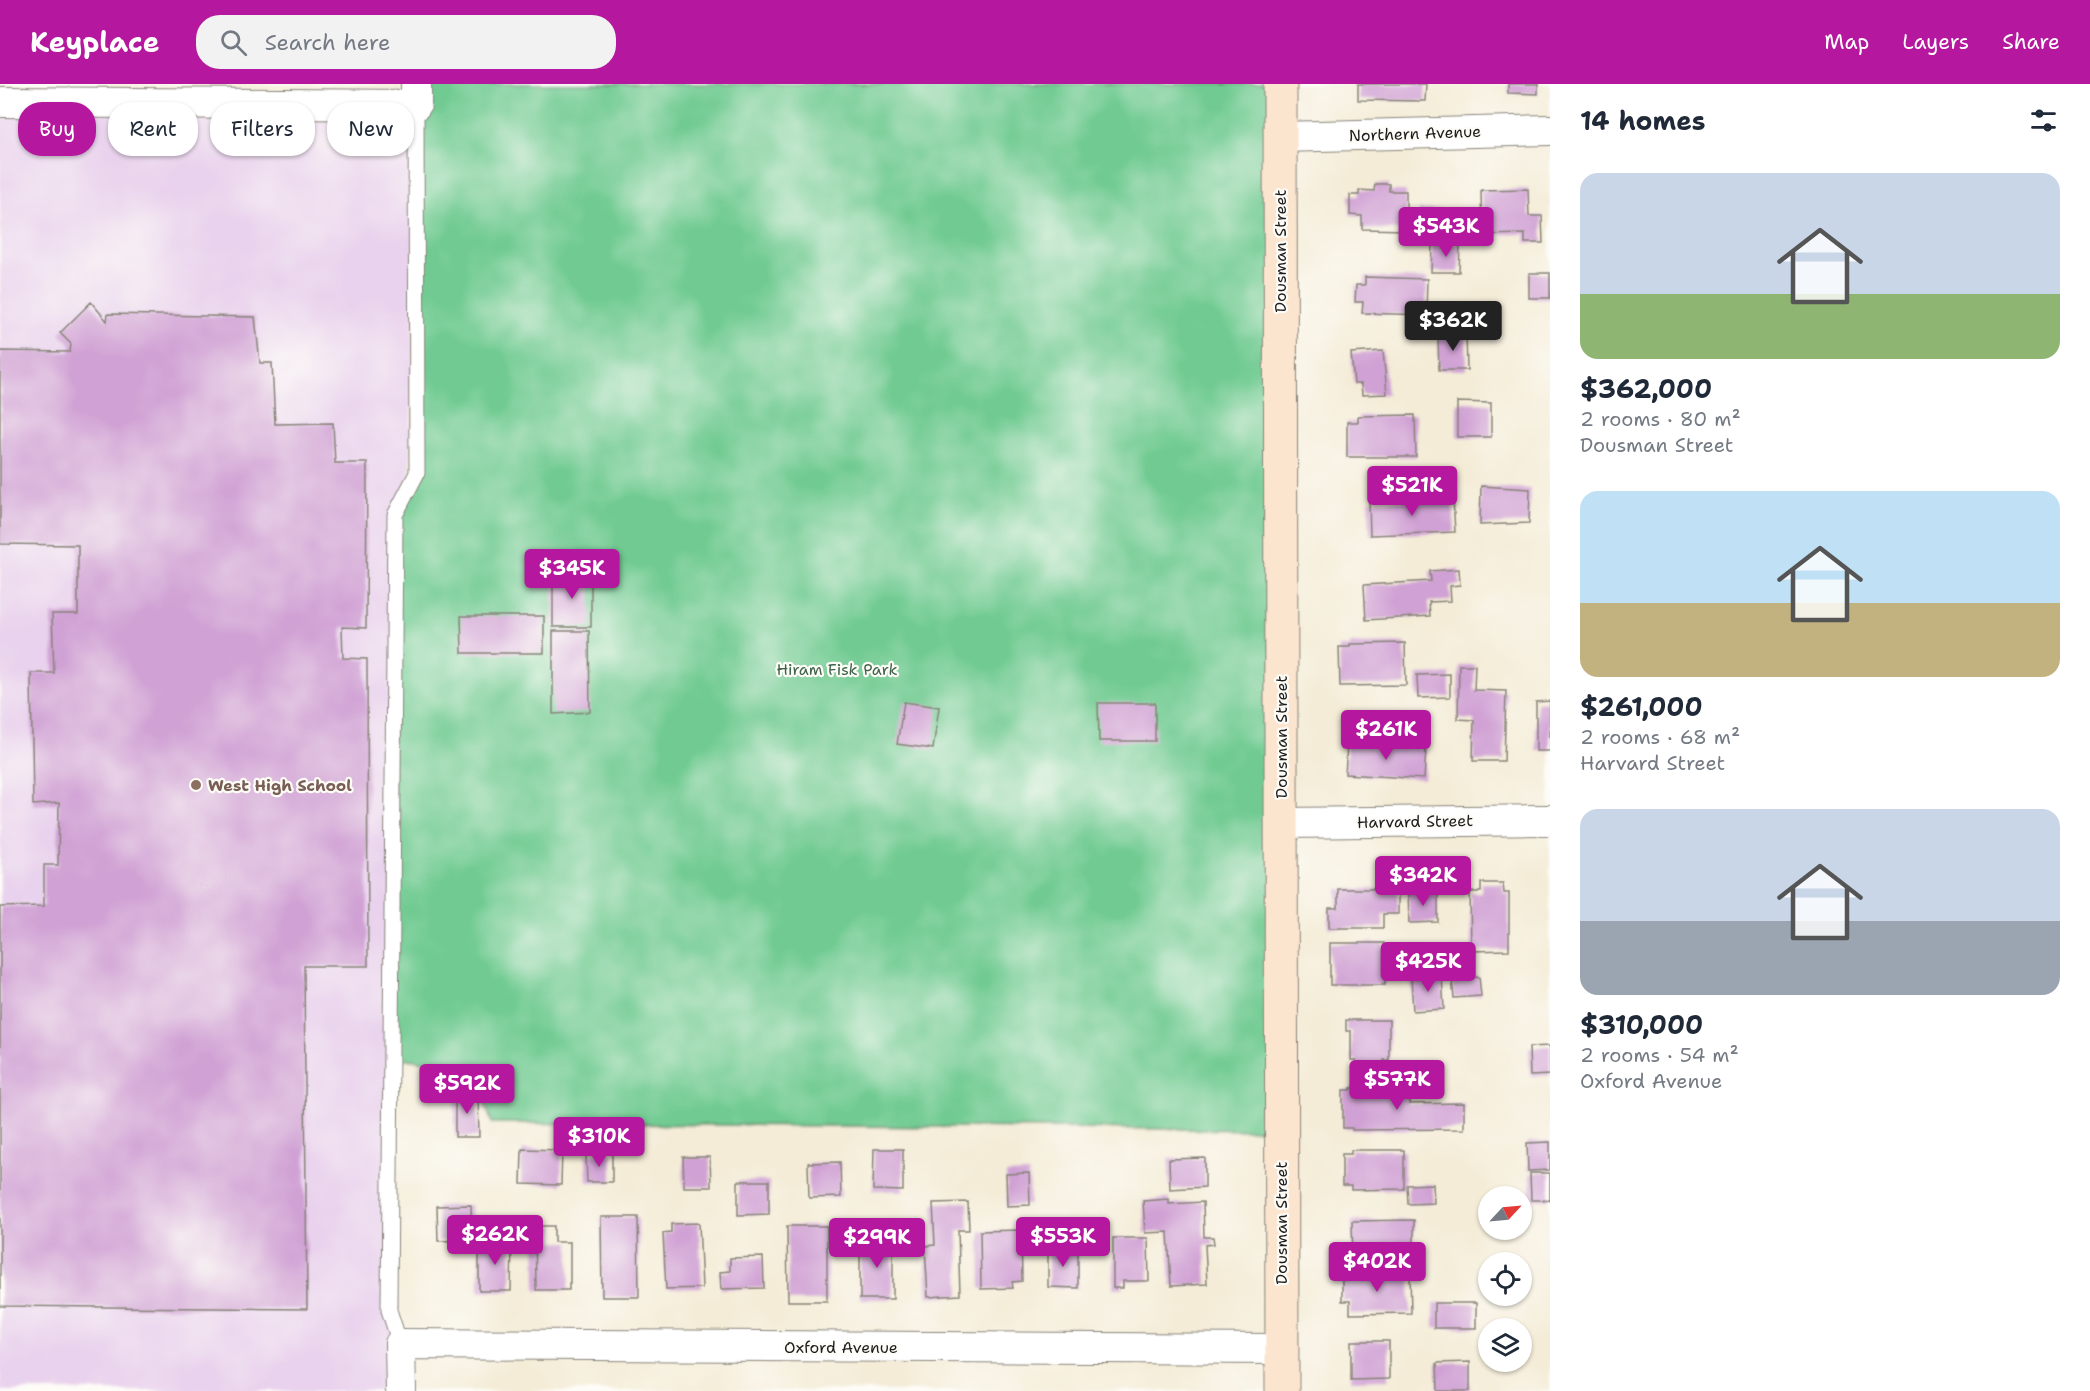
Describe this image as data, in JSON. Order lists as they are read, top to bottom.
{
  "streets": {
    "street": [
      "Northern Avenue",
      "Dousman Street",
      "Harvard Street",
      "Oxford Avenue"
    ]
  },
  "crossings": [
    ["Northern Avenue", "Dousman Street"],
    ["Dousman Street", "Harvard Street"],
    ["Dousman Street", "Oxford Avenue"]
  ],
  "parks": ["Hiram Fisk Park"],
  "places": ["West High School"],
  "north": "top right",
  "page": {
    "header": "Keyplace",
    "search": "Search here",
    "nav": ["Map", "Layers", "Share"],
    "heading": "14 homes",
    "chip": [
      "Buy",
      "Rent",
      "Filters",
      "New"
    ],
    "list": [
      {
        "name": "$362,000",
        "note": "2 rooms · 80 m² · Dousman Street"
      },
      {
        "name": "$261,000",
        "note": "2 rooms · 68 m² · Harvard Street"
      },
      {
        "name": "$310,000",
        "note": "2 rooms · 54 m² · Oxford Avenue"
      }
    ],
    "price": [
      "$543K",
      "$362K",
      "$521K",
      "$345K",
      "$261K",
      "$342K",
      "$425K",
      "$577K",
      "$592K",
      "$310K",
      "$262K",
      "$553K",
      "$299K",
      "$402K"
    ]
  }
}
